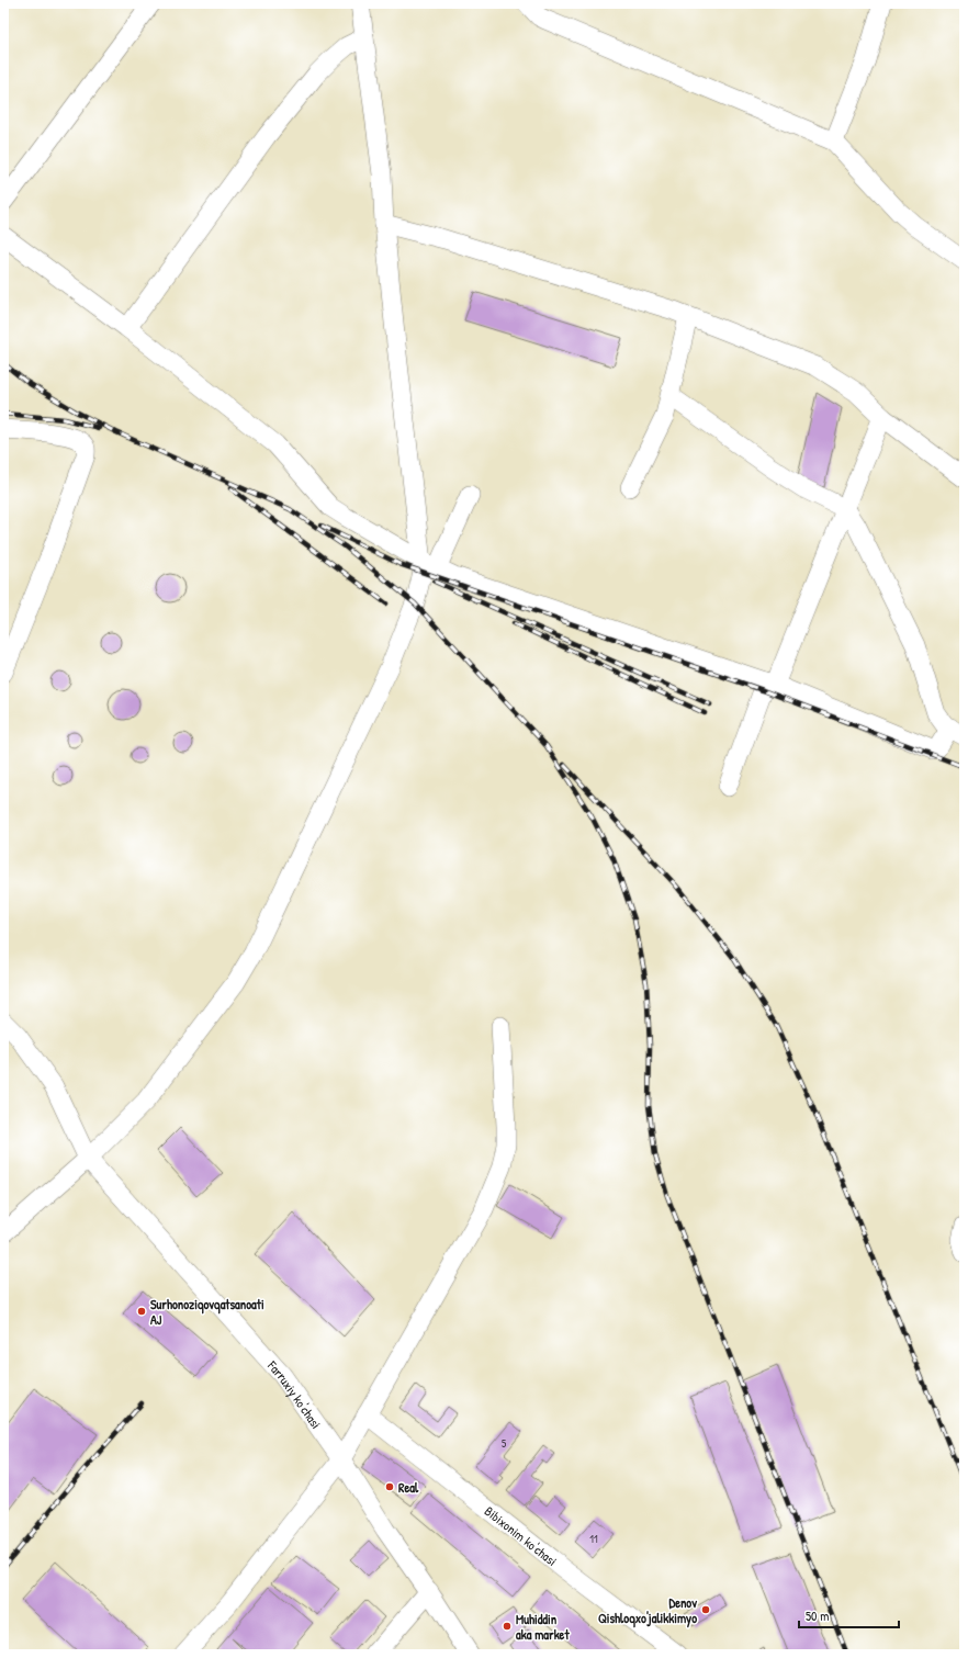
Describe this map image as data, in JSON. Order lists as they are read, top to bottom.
{
  "streets": {
    "street": ["Farruxiy ko'chasi", "Bibixonim ko'chasi"]
  },
  "places": [
    "Surhonoziqovqatsanoati AJ",
    "Real",
    "Denov Qishloqxo'jalikkimyo",
    "Muhiddin aka market"
  ],
  "house_numbers": ["5", "11"],
  "scale_bar": "50 m"
}
